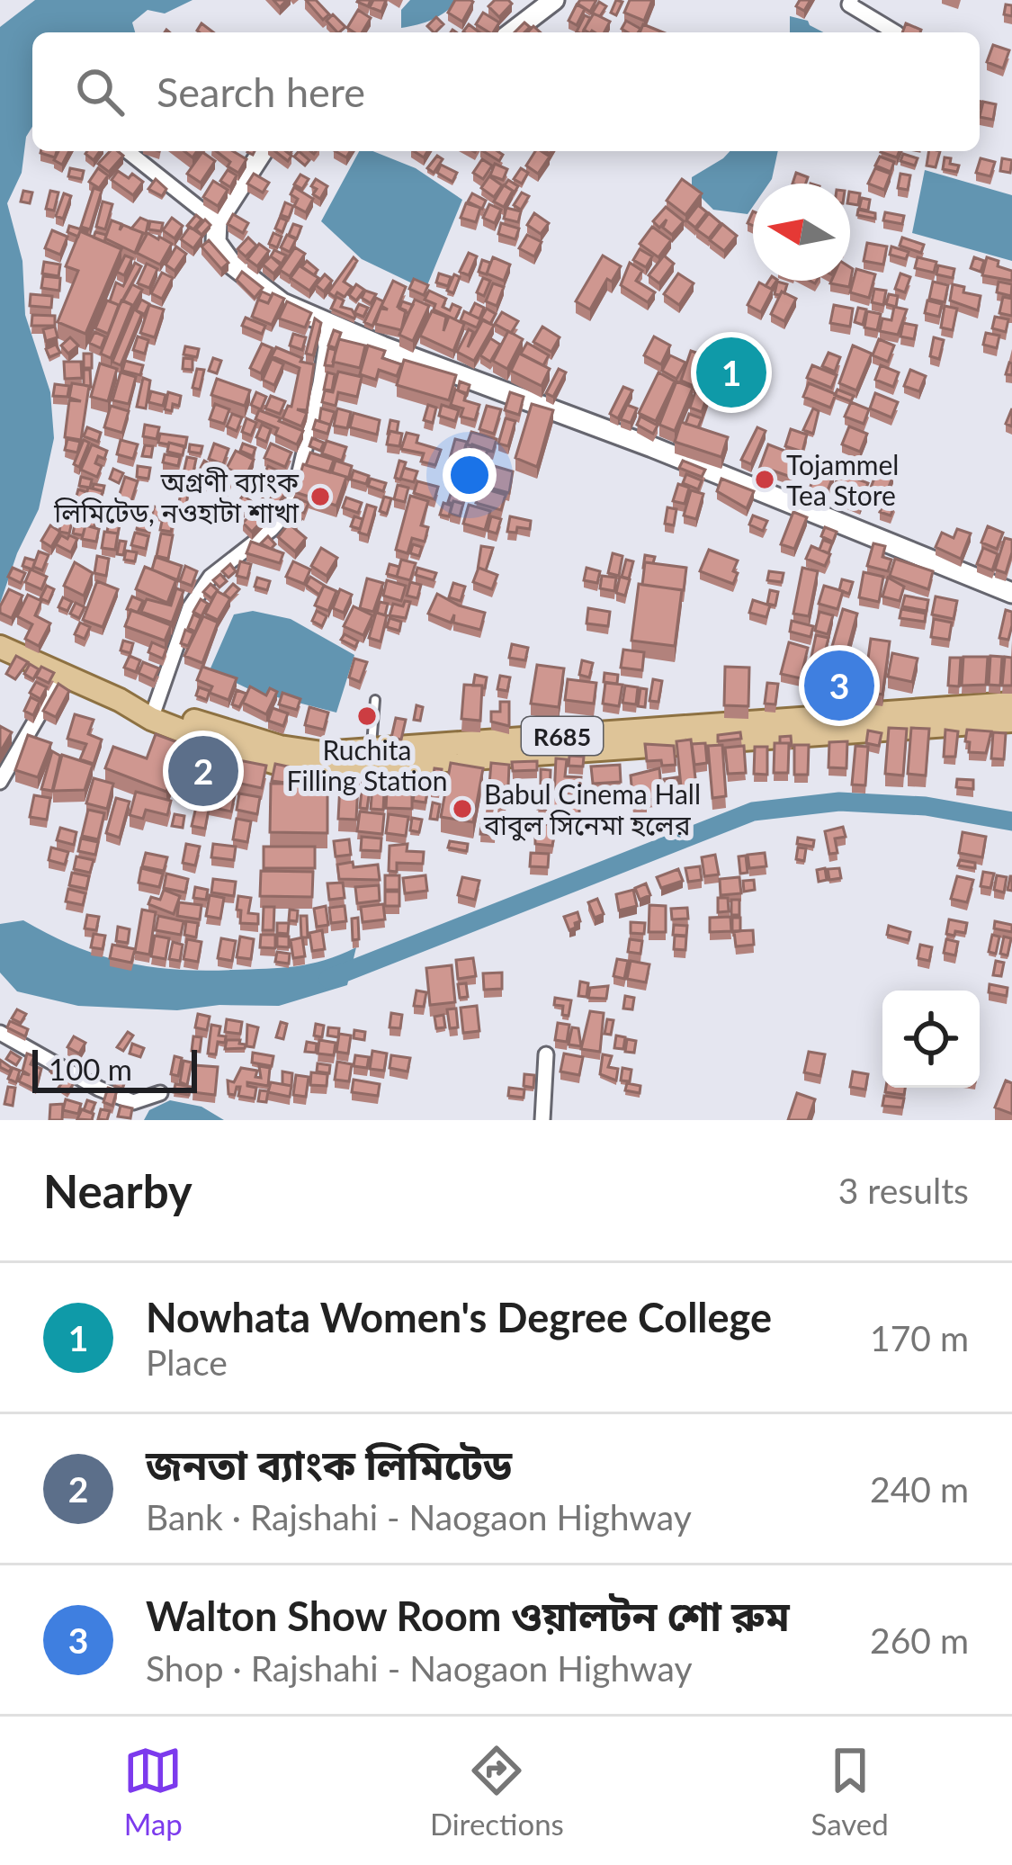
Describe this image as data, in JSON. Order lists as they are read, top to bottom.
{
  "streets": {
    "main road": ["R685"]
  },
  "places": [
    "Tojammel Tea Store",
    "অগ্রণী ব্যাংক লিমিটেড, নওহাটা শাখা",
    "Ruchita Filling Station",
    "Babul Cinema Hall বাবুল সিনেমা হলের"
  ],
  "scale_bar": "100 m",
  "north": "left",
  "page": {
    "search": "Search here",
    "pins": ["1", "3", "2"],
    "scale": "100 m",
    "heading": ["Nearby", "3 results"],
    "list": [
      {
        "mark": "1",
        "name": "Nowhata Women's Degree College",
        "note": "Place",
        "value": "170 m"
      },
      {
        "mark": "2",
        "name": "জনতা ব্যাংক লিমিটেড",
        "note": "Bank · Rajshahi - Naogaon Highway",
        "value": "240 m"
      },
      {
        "mark": "3",
        "name": "Walton Show Room ওয়ালটন শো রুম",
        "note": "Shop · Rajshahi - Naogaon Highway",
        "value": "260 m"
      }
    ],
    "nav": ["Map", "Directions", "Saved"]
  }
}
